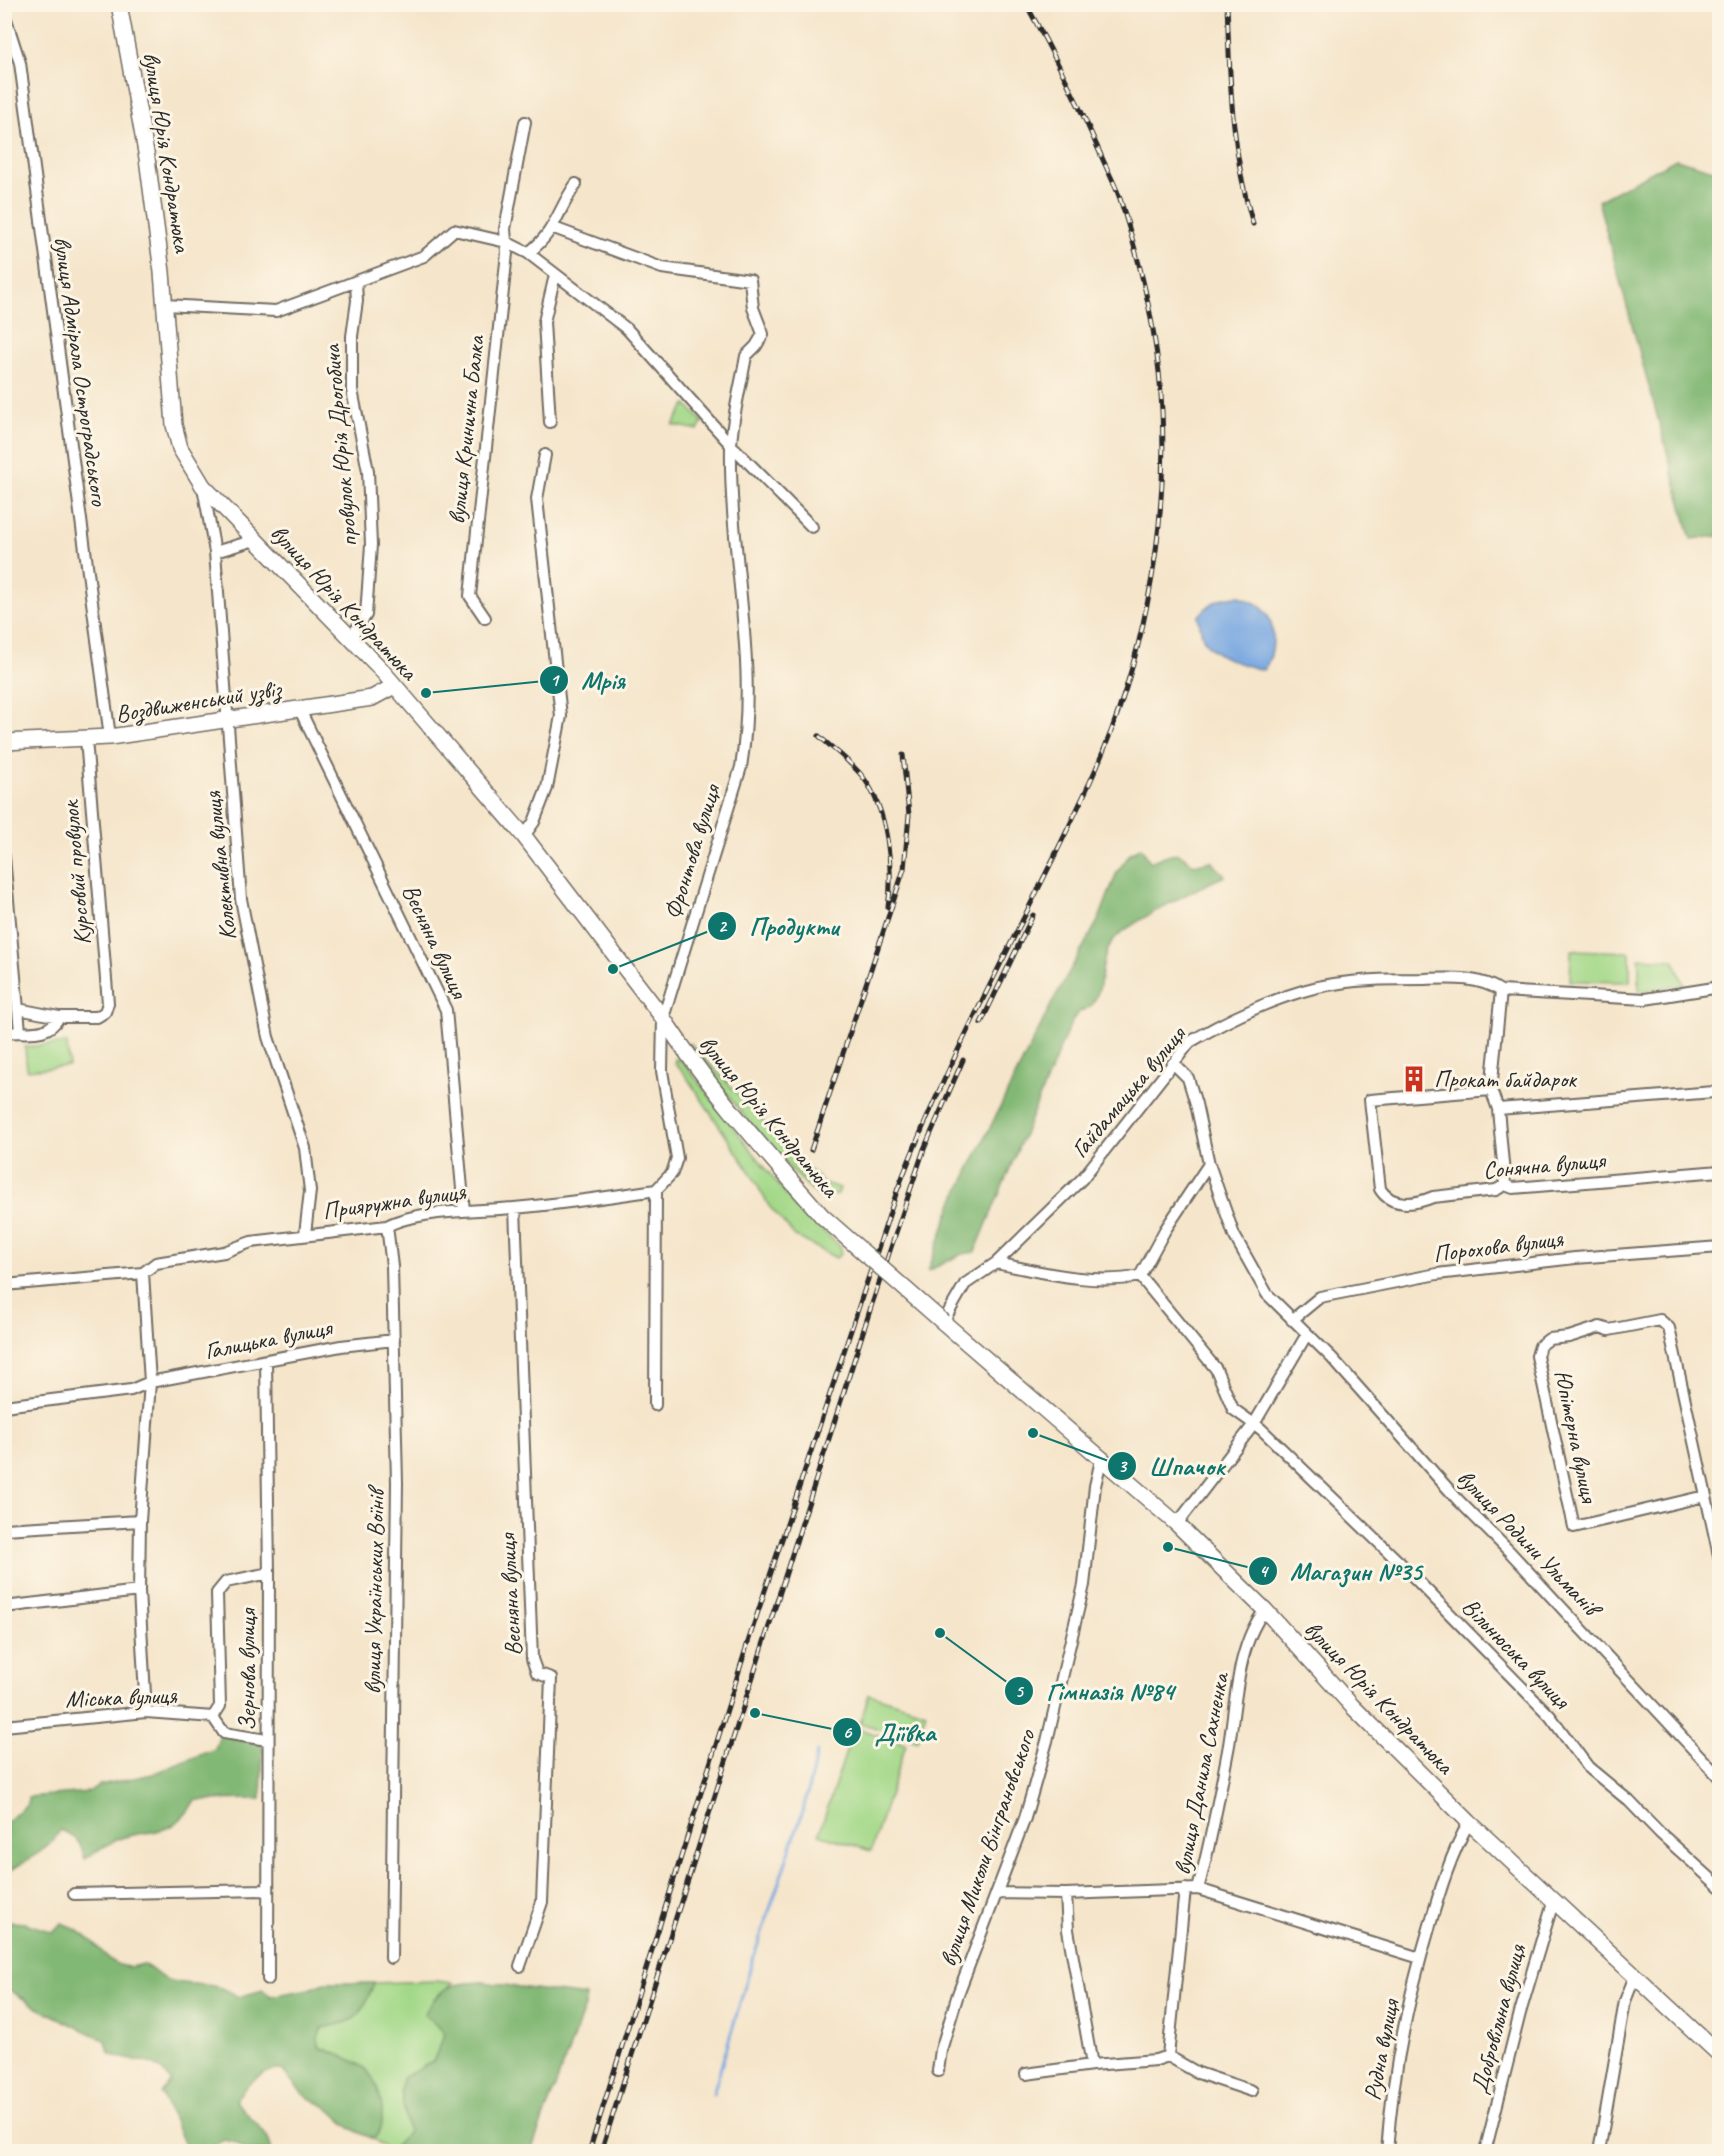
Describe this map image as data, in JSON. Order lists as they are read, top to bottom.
{
  "streets": {
    "street": [
      "вулиця Юрія Кондратюка",
      "вулиця Адмірала Остроградського",
      "вулиця Кринична Балка",
      "провулок Юрія Дрогобича",
      "Воздвиженський узвіз",
      "Фронтова вулиця",
      "Колективна вулиця",
      "Курсовий провулок",
      "Весняна вулиця",
      "Гайдамацька вулиця",
      "Сонячна вулиця",
      "Прияружна вулиця",
      "Порохова вулиця",
      "Галицька вулиця",
      "Юпітерна вулиця",
      "вулиця Родини Ульманів",
      "вулиця Українських Воїнів",
      "Вільнюська вулиця",
      "Зернова вулиця",
      "Міська вулиця",
      "вулиця Данила Сахненка",
      "вулиця Миколи Вінграновського",
      "Добровільна вулиця",
      "Рудна вулиця"
    ]
  },
  "crossings": [
    ["вулиця Юрія Кондратюка", "провулок Юрія Дрогобича"],
    ["вулиця Юрія Кондратюка", "Воздвиженський узвіз"],
    ["вулиця Юрія Кондратюка", "Фронтова вулиця"],
    ["вулиця Юрія Кондратюка", "Колективна вулиця"],
    ["вулиця Юрія Кондратюка", "Гайдамацька вулиця"],
    ["вулиця Юрія Кондратюка", "вулиця Данила Сахненка"],
    ["вулиця Юрія Кондратюка", "вулиця Миколи Вінграновського"],
    ["вулиця Юрія Кондратюка", "Добровільна вулиця"],
    ["вулиця Юрія Кондратюка", "Рудна вулиця"],
    ["вулиця Адмірала Остроградського", "Воздвиженський узвіз"],
    ["Воздвиженський узвіз", "Колективна вулиця"],
    ["Воздвиженський узвіз", "Курсовий провулок"],
    ["Воздвиженський узвіз", "Весняна вулиця"],
    ["Фронтова вулиця", "Прияружна вулиця"],
    ["Колективна вулиця", "Прияружна вулиця"],
    ["Весняна вулиця", "Прияружна вулиця"],
    ["Гайдамацька вулиця", "вулиця Родини Ульманів"],
    ["Прияружна вулиця", "вулиця Українських Воїнів"],
    ["Порохова вулиця", "вулиця Родини Ульманів"],
    ["Галицька вулиця", "вулиця Українських Воїнів"],
    ["Галицька вулиця", "Зернова вулиця"],
    ["вулиця Данила Сахненка", "Рудна вулиця"]
  ],
  "places": {
    "other": [
      "Мрія",
      "Продукти",
      "Шпачок",
      "Магазин №35",
      "Гімназія №84",
      "Діївка"
    ],
    "building": ["Прокат байдарок"]
  }
}
